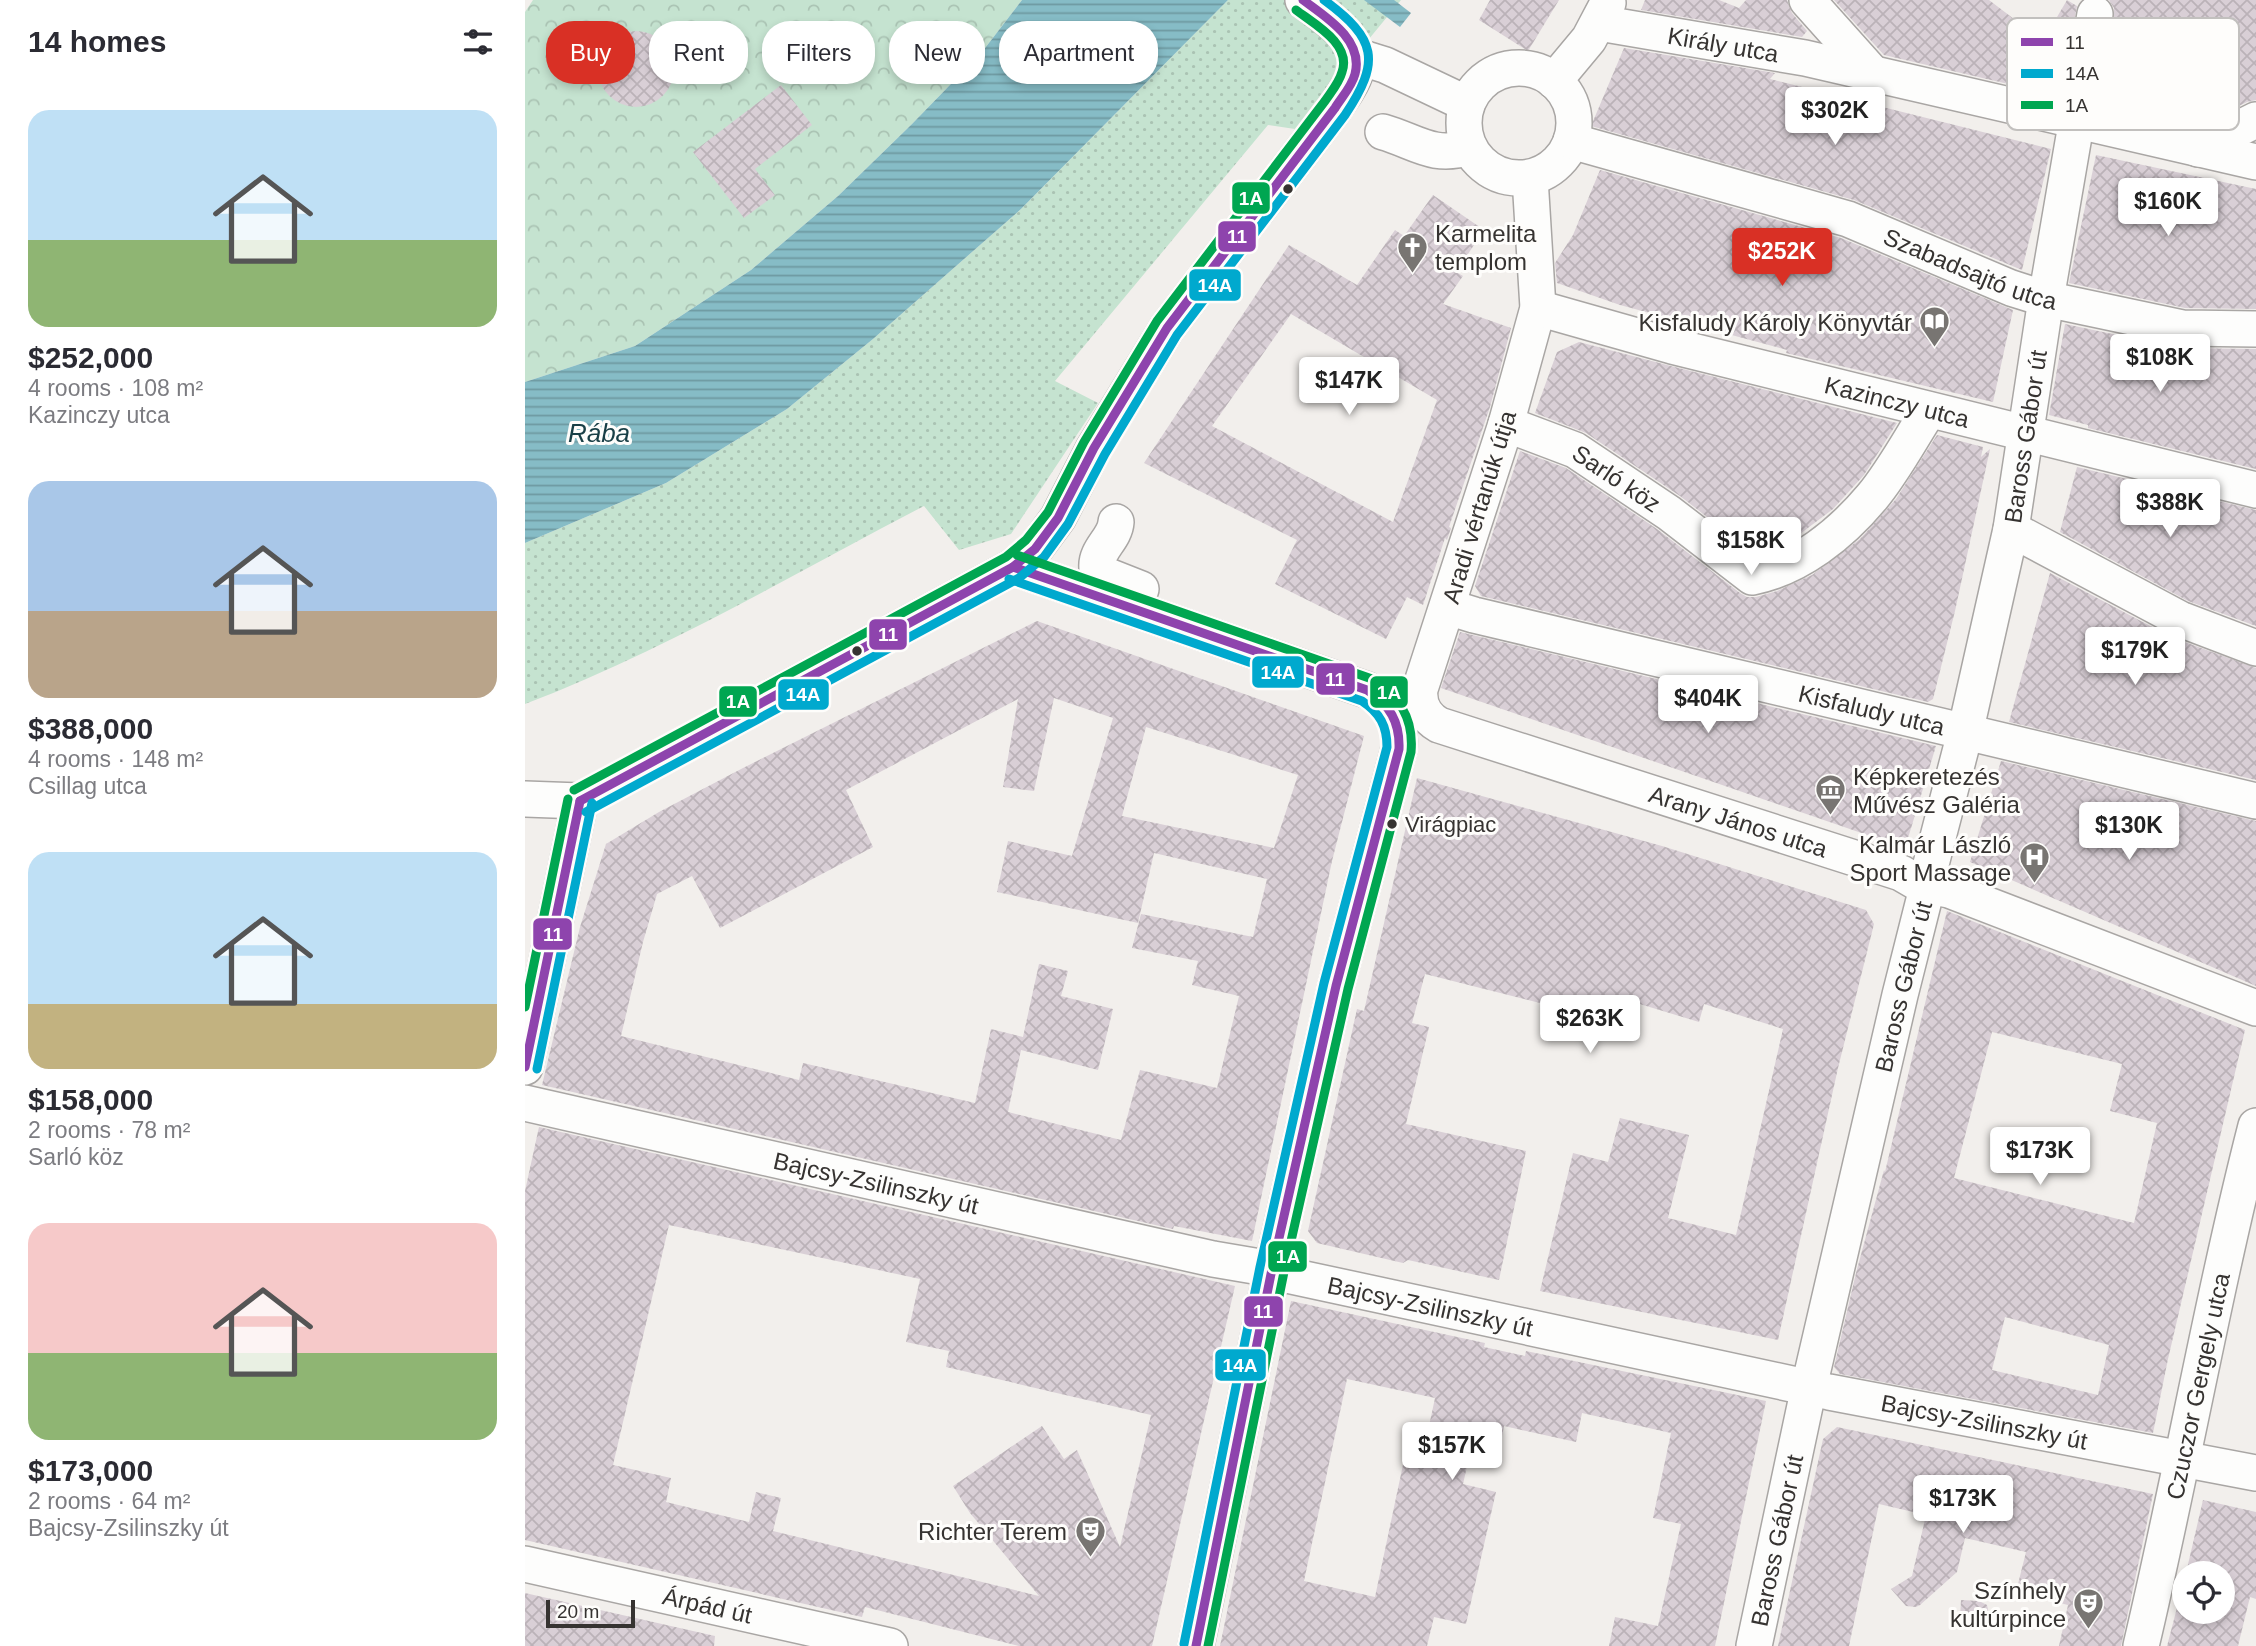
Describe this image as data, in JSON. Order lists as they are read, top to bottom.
{
  "streets": {
    "street": [
      "Király utca",
      "Szabadsajtó utca",
      "Kazinczy utca",
      "Baross Gábor út",
      "Sarló köz",
      "Aradi vértanúk útja",
      "Kisfaludy utca",
      "Arany János utca",
      "Bajcsy-Zsilinszky út",
      "Czuczor Gergely utca",
      "Árpád út"
    ]
  },
  "crossings": [
    ["Szabadsajtó utca", "Baross Gábor út"],
    ["Szabadsajtó utca", "Aradi vértanúk útja"],
    ["Kazinczy utca", "Baross Gábor út"],
    ["Kazinczy utca", "Sarló köz"],
    ["Kazinczy utca", "Aradi vértanúk útja"],
    ["Baross Gábor út", "Kisfaludy utca"],
    ["Baross Gábor út", "Arany János utca"],
    ["Baross Gábor út", "Bajcsy-Zsilinszky út"],
    ["Sarló köz", "Aradi vértanúk útja"],
    ["Aradi vértanúk útja", "Kisfaludy utca"],
    ["Aradi vértanúk útja", "Arany János utca"],
    ["Aradi vértanúk útja", "Bajcsy-Zsilinszky út"],
    ["Bajcsy-Zsilinszky út", "Czuczor Gergely utca"]
  ],
  "water": ["Rába"],
  "places": {
    "church": ["Karmelita templom"],
    "library": ["Kisfaludy Károly Könyvtár"],
    "museum": ["Képkeretezés Művész Galéria"],
    "other": ["Virágpiac"],
    "hospital": ["Kalmár László Sport Massage"],
    "theatre": ["Richter Terem", "Színhely kultúrpince"]
  },
  "lines": ["transit line 11", "transit line 14A", "transit line 1A"],
  "legend": ["11", "14A", "1A"],
  "scale_bar": "20 m",
  "page": {
    "heading": "14 homes",
    "chip": [
      "Buy",
      "Rent",
      "Filters",
      "New",
      "Apartment"
    ],
    "list": [
      {
        "name": "$252,000",
        "note": "4 rooms · 108 m² · Kazinczy utca"
      },
      {
        "name": "$388,000",
        "note": "4 rooms · 148 m² · Csillag utca"
      },
      {
        "name": "$158,000",
        "note": "2 rooms · 78 m² · Sarló köz"
      },
      {
        "name": "$173,000",
        "note": "2 rooms · 64 m² · Bajcsy-Zsilinszky út"
      }
    ],
    "price": [
      "$302K",
      "$160K",
      "$252K",
      "$108K",
      "$147K",
      "$388K",
      "$158K",
      "$179K",
      "$404K",
      "$130K",
      "$263K",
      "$173K",
      "$157K",
      "$173K"
    ],
    "scale": "20 m"
  }
}
